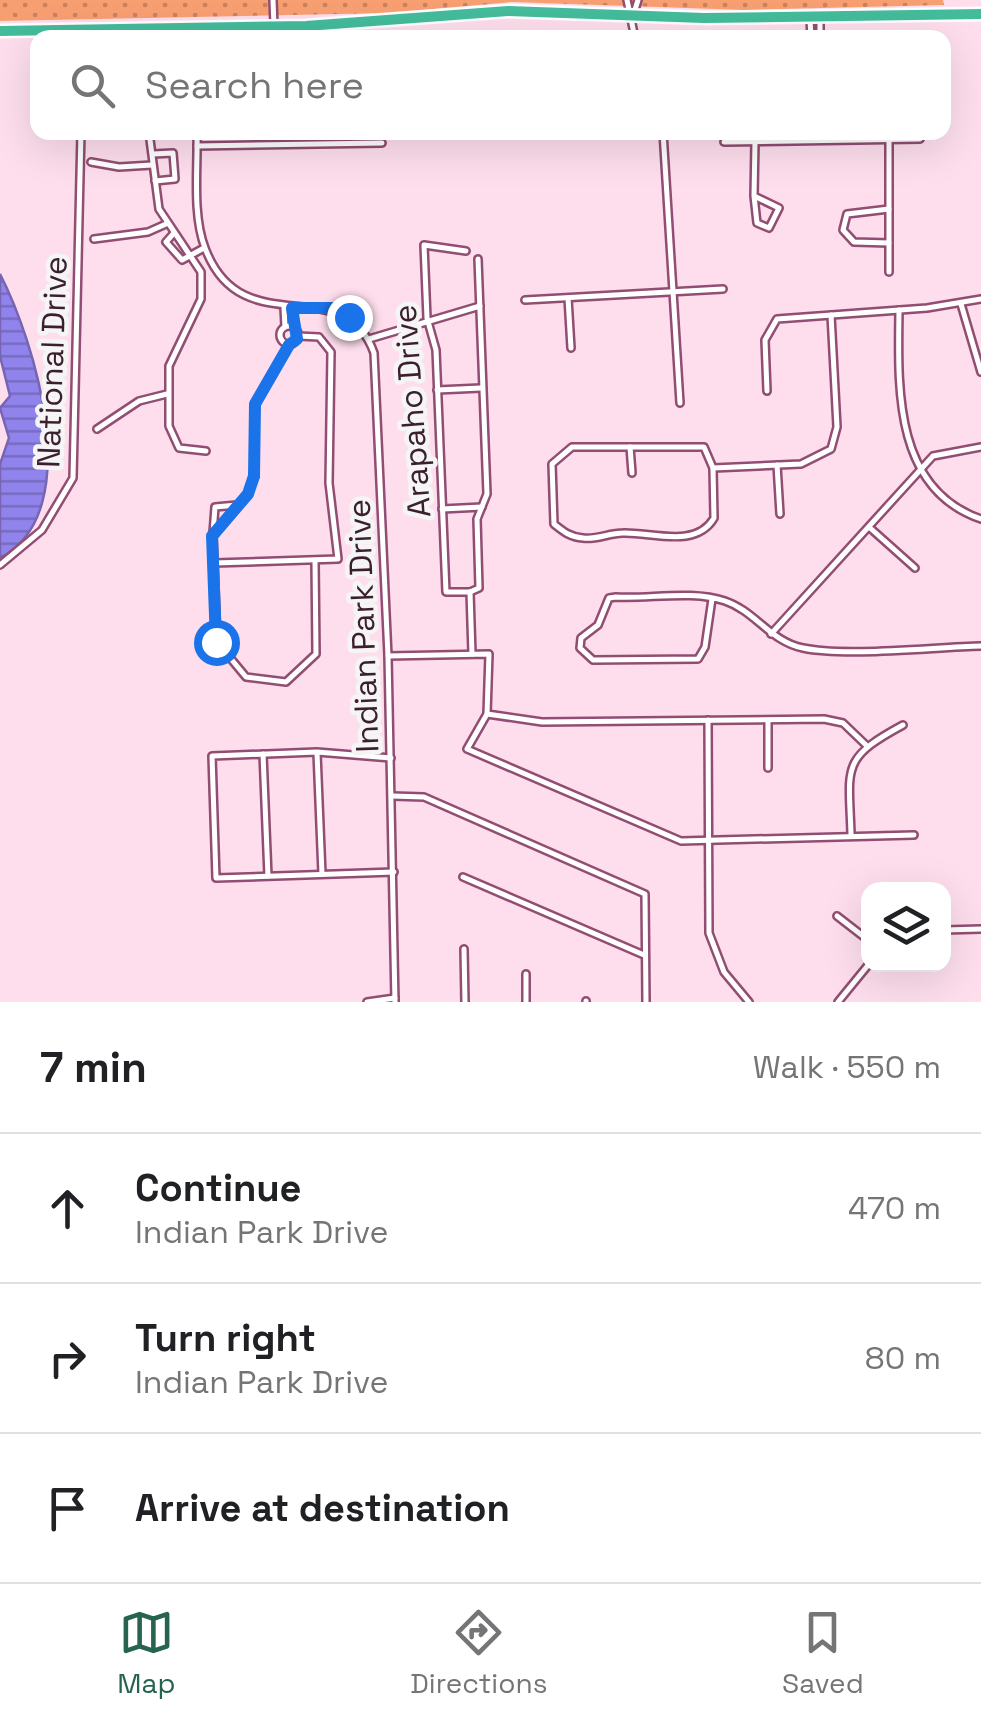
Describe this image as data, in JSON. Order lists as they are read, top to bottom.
{
  "streets": {
    "street": ["National Drive", "Arapaho Drive", "Indian Park Drive"]
  },
  "page": {
    "search": "Search here",
    "heading": ["7 min", "Walk · 550 m"],
    "list": [
      ["Continue", "Indian Park Drive", "470 m"],
      ["Turn right", "Indian Park Drive", "80 m"],
      "Arrive at destination"
    ],
    "nav": ["Map", "Directions", "Saved"]
  }
}
